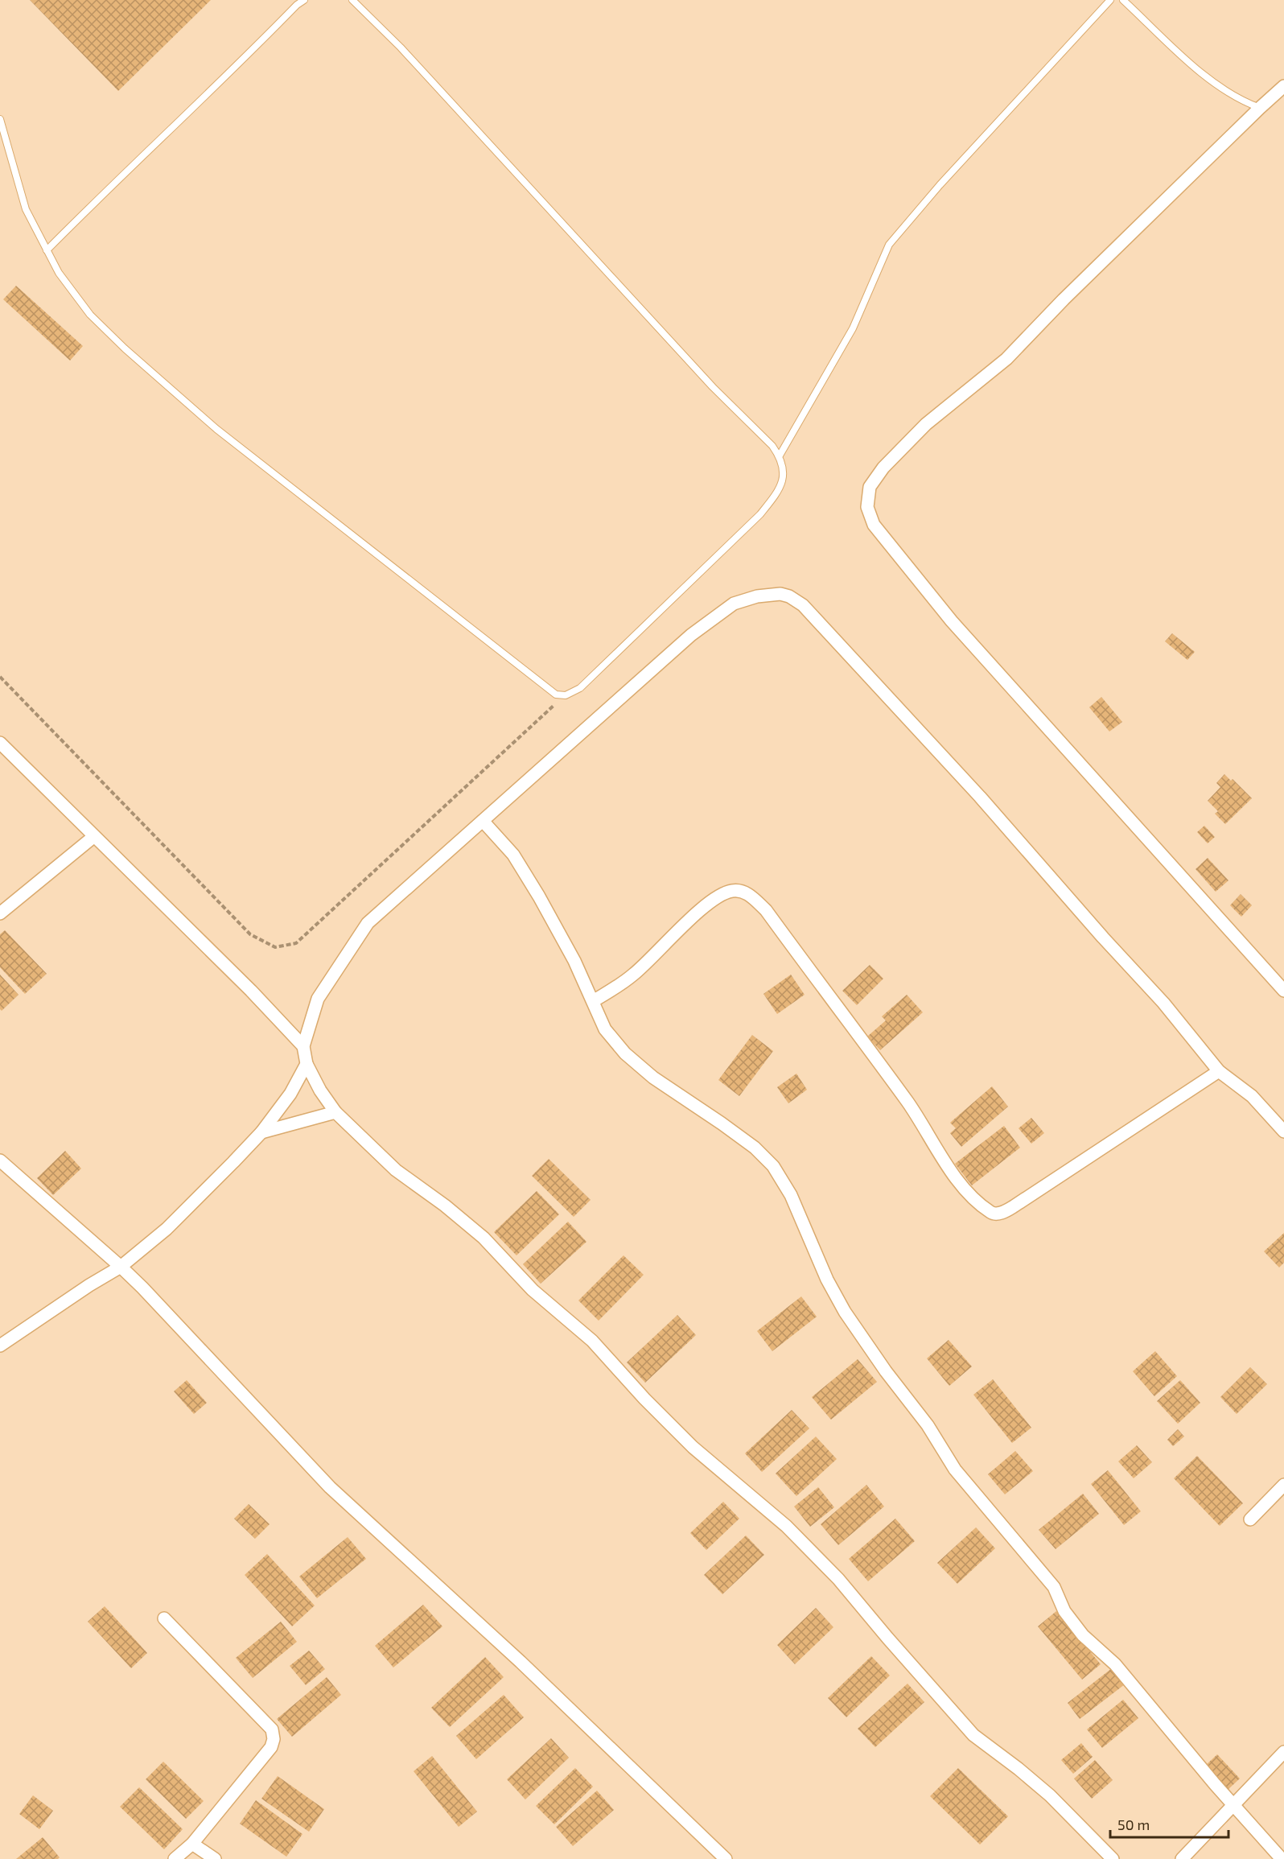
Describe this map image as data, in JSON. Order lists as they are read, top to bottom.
{
  "scale_bar": "50 m"
}
